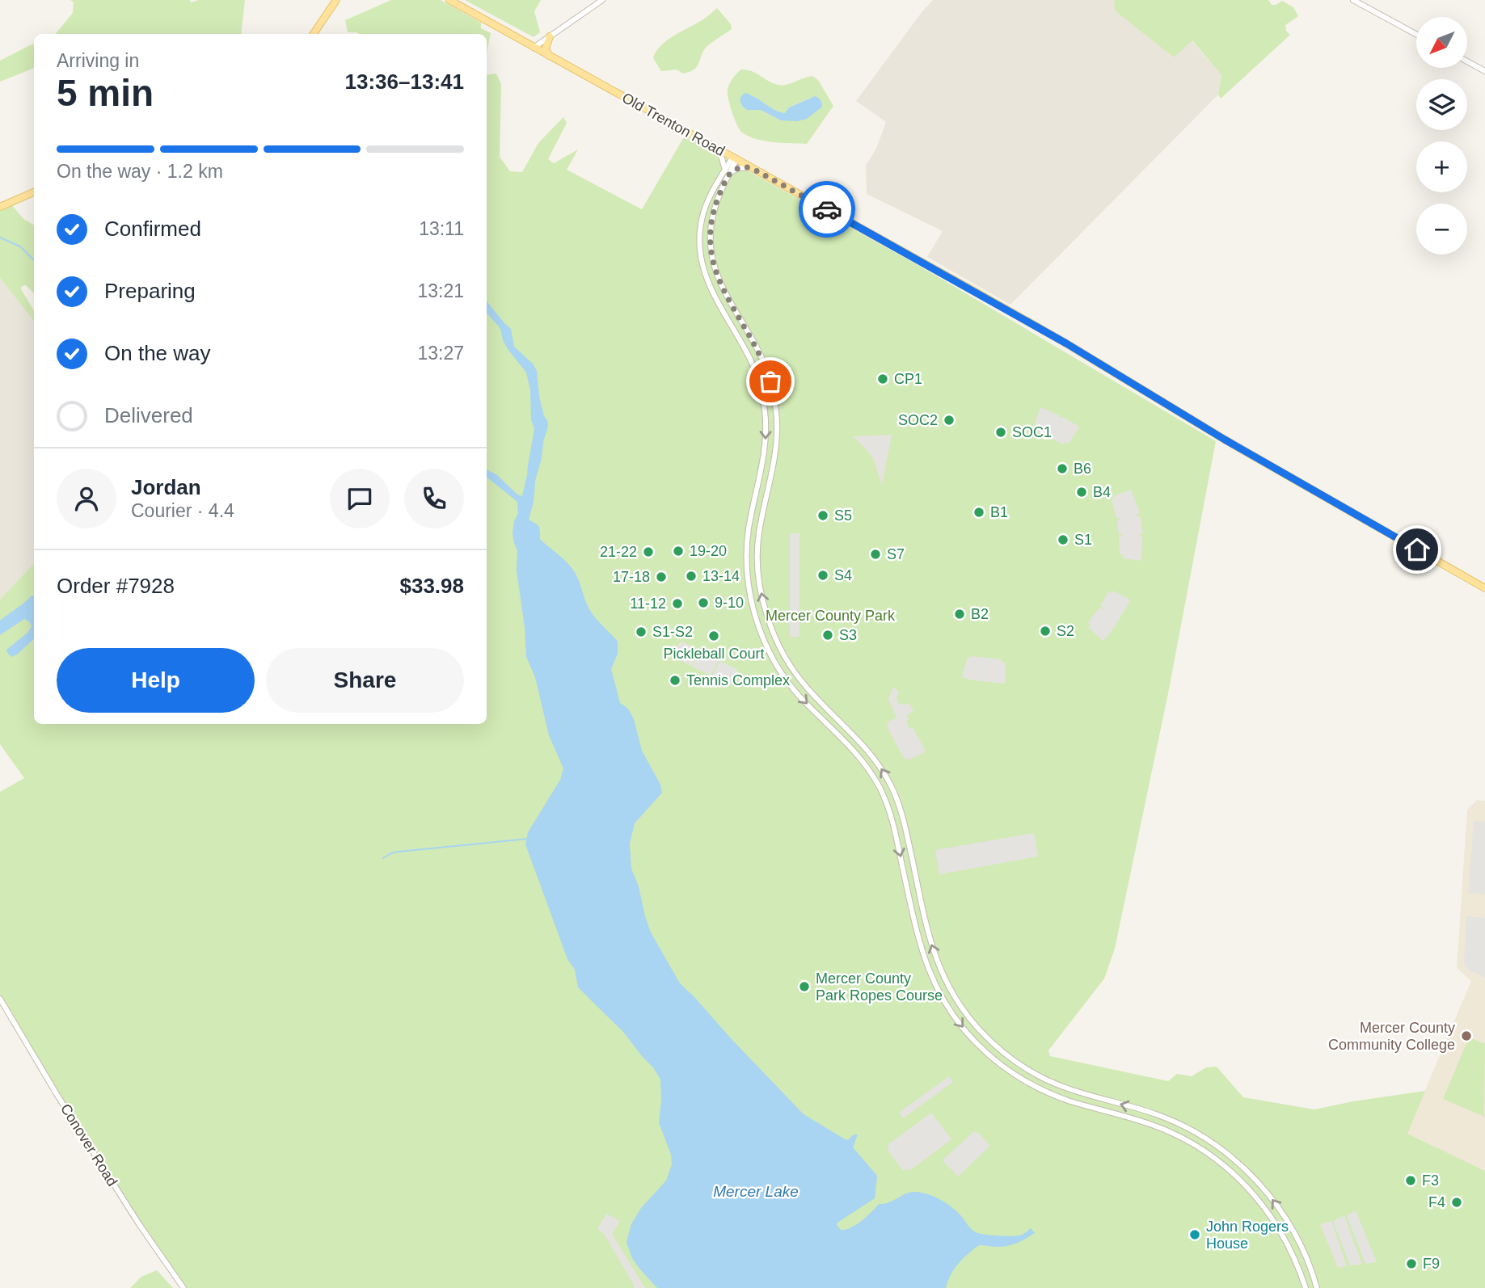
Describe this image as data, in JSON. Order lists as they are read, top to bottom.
{
  "streets": {
    "main road": ["Old Trenton Road"],
    "street": ["Conover Road"]
  },
  "water": ["Mercer Lake"],
  "parks": ["Mercer County Park"],
  "places": [
    "CP1",
    "SOC2",
    "SOC1",
    "B6",
    "B4",
    "B1",
    "S5",
    "S1",
    "19-20",
    "21-22",
    "S7",
    "S4",
    "13-14",
    "17-18",
    "9-10",
    "11-12",
    "B2",
    "S2",
    "S1-S2",
    "S3",
    "Pickleball Court",
    "Tennis Complex",
    "Mercer County Park Ropes Course",
    "Mercer County Community College",
    "F3",
    "F4",
    "John Rogers House",
    "F9"
  ],
  "north": "bottom left",
  "page": {
    "map_buttons": ["+", "−"],
    "heading": ["5 min", "Arriving in", "13:36–13:41"],
    "panel": [
      "Jordan",
      "Courier · 4.4",
      "Order #7928",
      "$33.98"
    ],
    "bar": "On the way · 1.2 km",
    "list": [
      ["Confirmed", "13:11"],
      ["Preparing", "13:21"],
      ["On the way", "13:27"],
      "Delivered"
    ],
    "buttons": ["Help", "Share"]
  }
}
